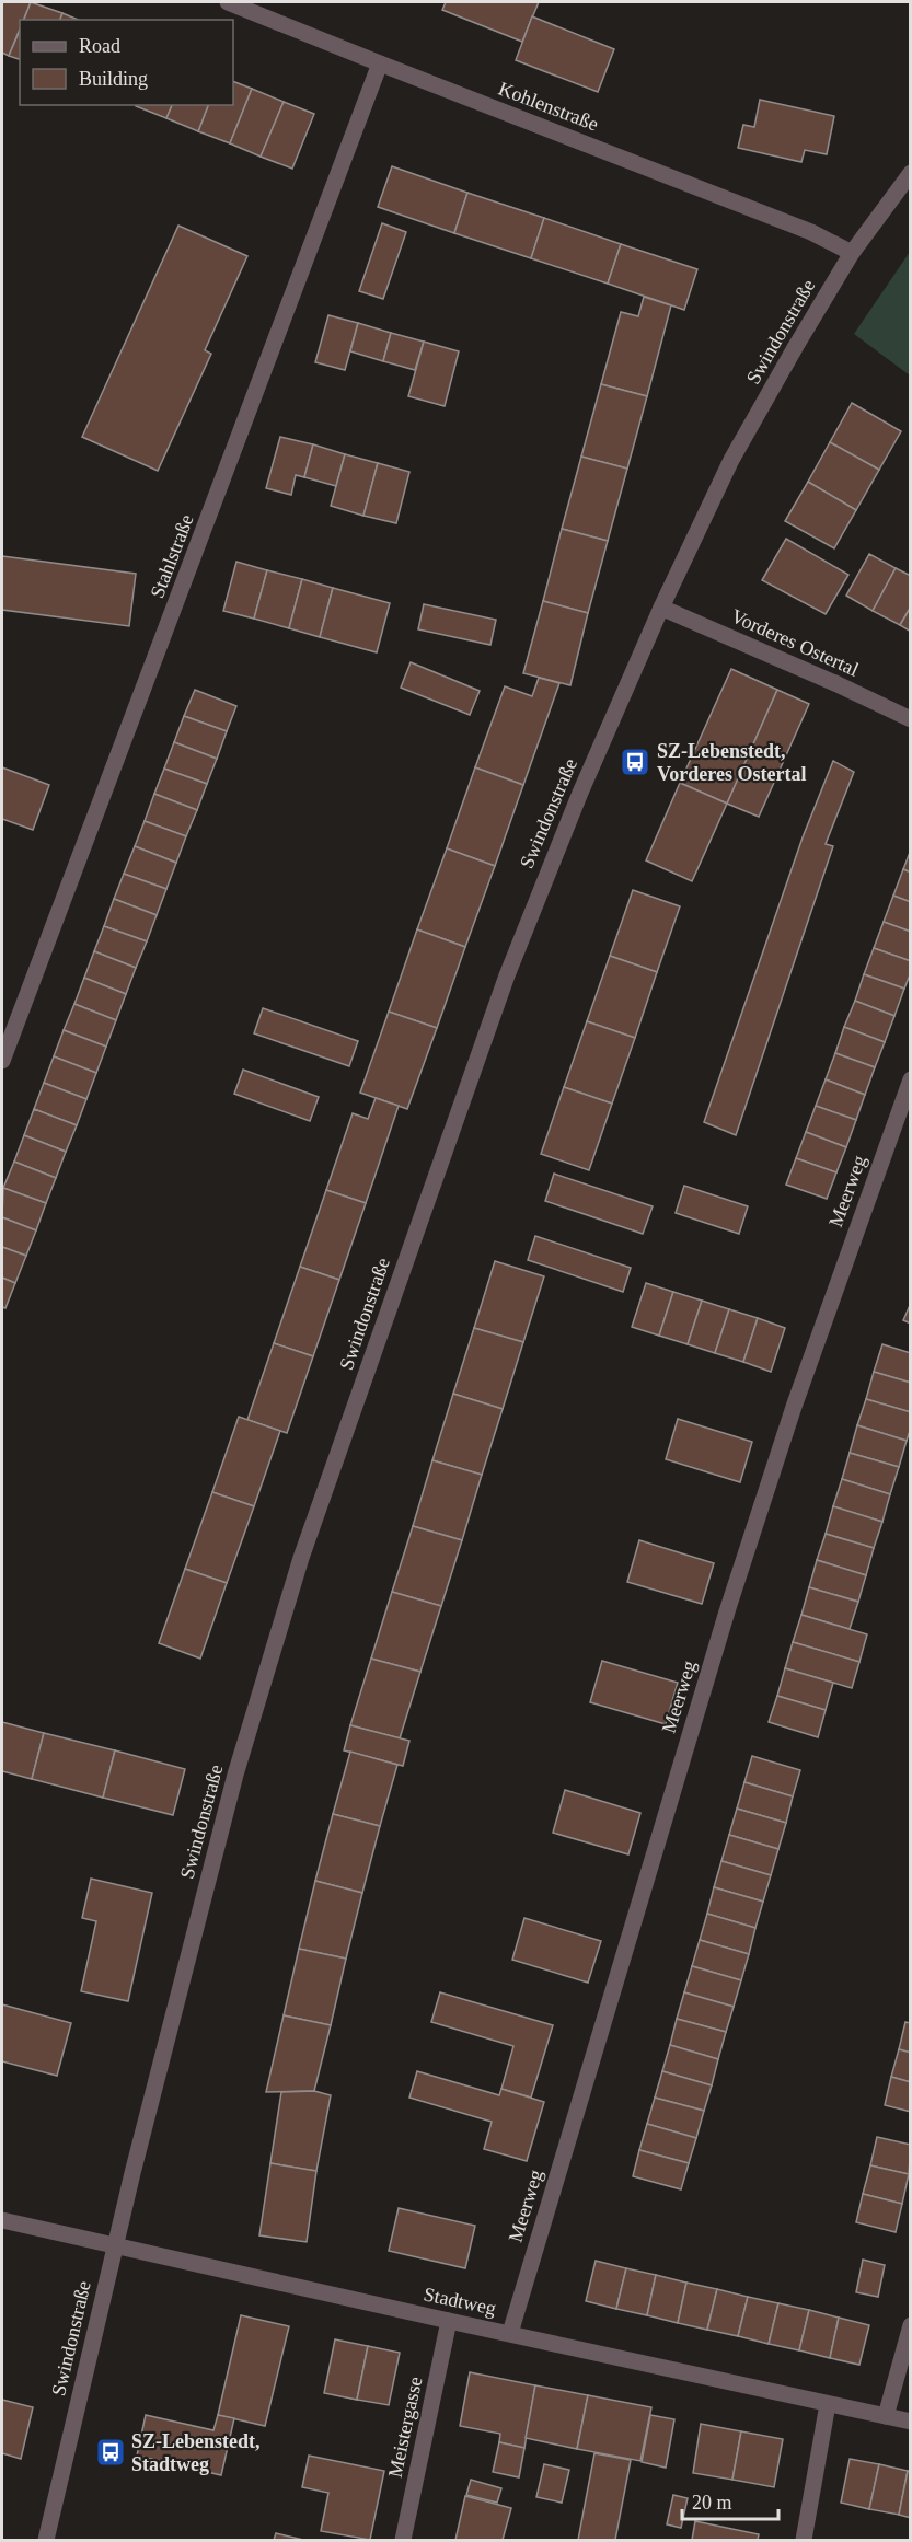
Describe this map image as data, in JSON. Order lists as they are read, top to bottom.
{
  "streets": {
    "street": [
      "Kohlenstraße",
      "Swindonstraße",
      "Stahlstraße",
      "Vorderes Ostertal",
      "Meerweg",
      "Stadtweg",
      "Meistergasse"
    ]
  },
  "crossings": [
    ["Kohlenstraße", "Swindonstraße"],
    ["Kohlenstraße", "Stahlstraße"],
    ["Swindonstraße", "Vorderes Ostertal"],
    ["Swindonstraße", "Stadtweg"],
    ["Meerweg", "Stadtweg"],
    ["Stadtweg", "Meistergasse"]
  ],
  "places": {
    "bus stop": ["SZ-Lebenstedt, Vorderes Ostertal", "SZ-Lebenstedt, Stadtweg"]
  },
  "legend": ["Road", "Building"],
  "scale_bar": "20 m"
}
